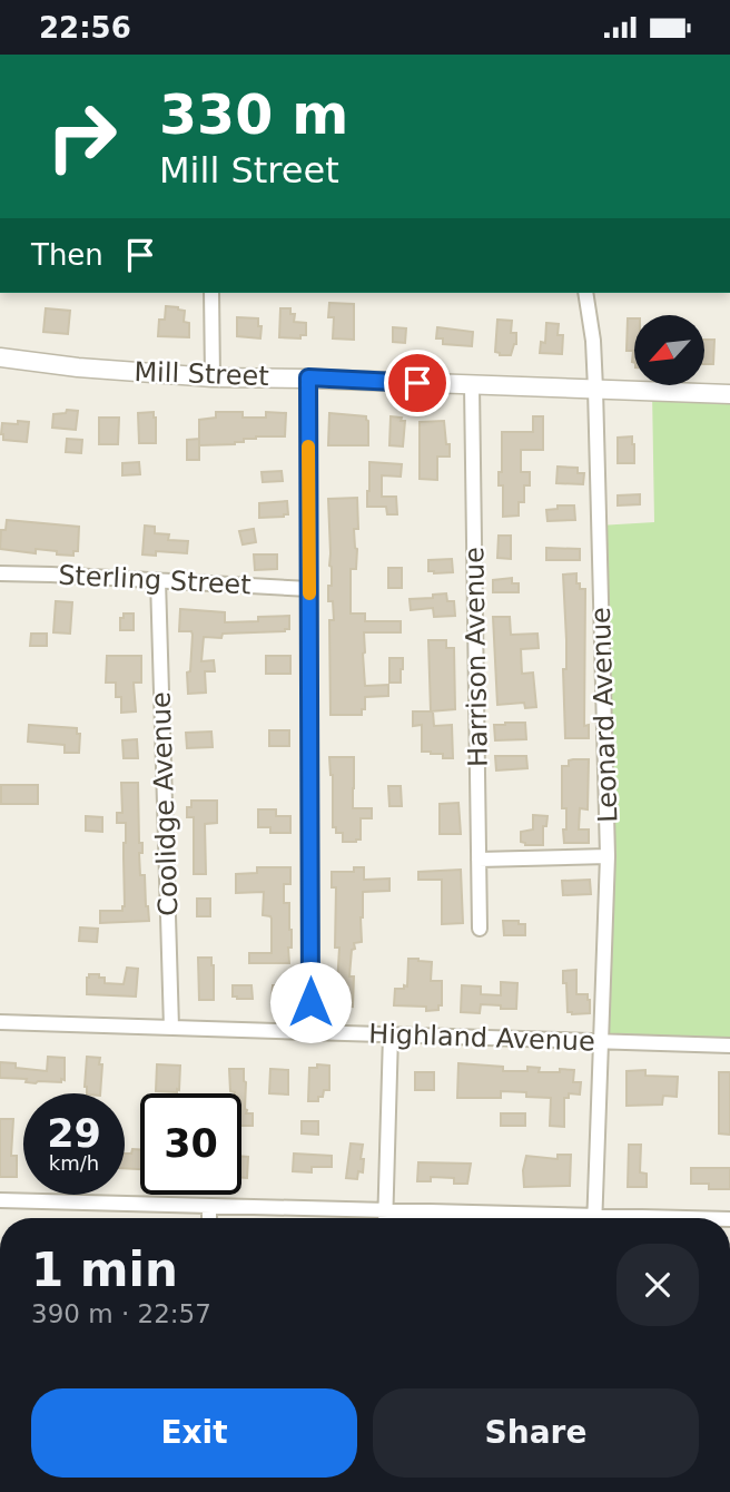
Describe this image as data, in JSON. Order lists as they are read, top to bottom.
{
  "streets": {
    "street": [
      "Mill Street",
      "Sterling Street",
      "Harrison Avenue",
      "Leonard Avenue",
      "Coolidge Avenue",
      "Highland Avenue"
    ]
  },
  "crossings": [
    ["Mill Street", "Harrison Avenue"],
    ["Mill Street", "Leonard Avenue"],
    ["Sterling Street", "Coolidge Avenue"],
    ["Leonard Avenue", "Highland Avenue"],
    ["Coolidge Avenue", "Highland Avenue"]
  ],
  "north": "bottom left",
  "page": {
    "status": "22:56",
    "turn": ["330 m", "Mill Street"],
    "then": "Then",
    "speed": "29 km/h",
    "limit": "30",
    "heading": ["1 min", "390 m · 22:57"],
    "buttons": ["Exit", "Share"]
  }
}
